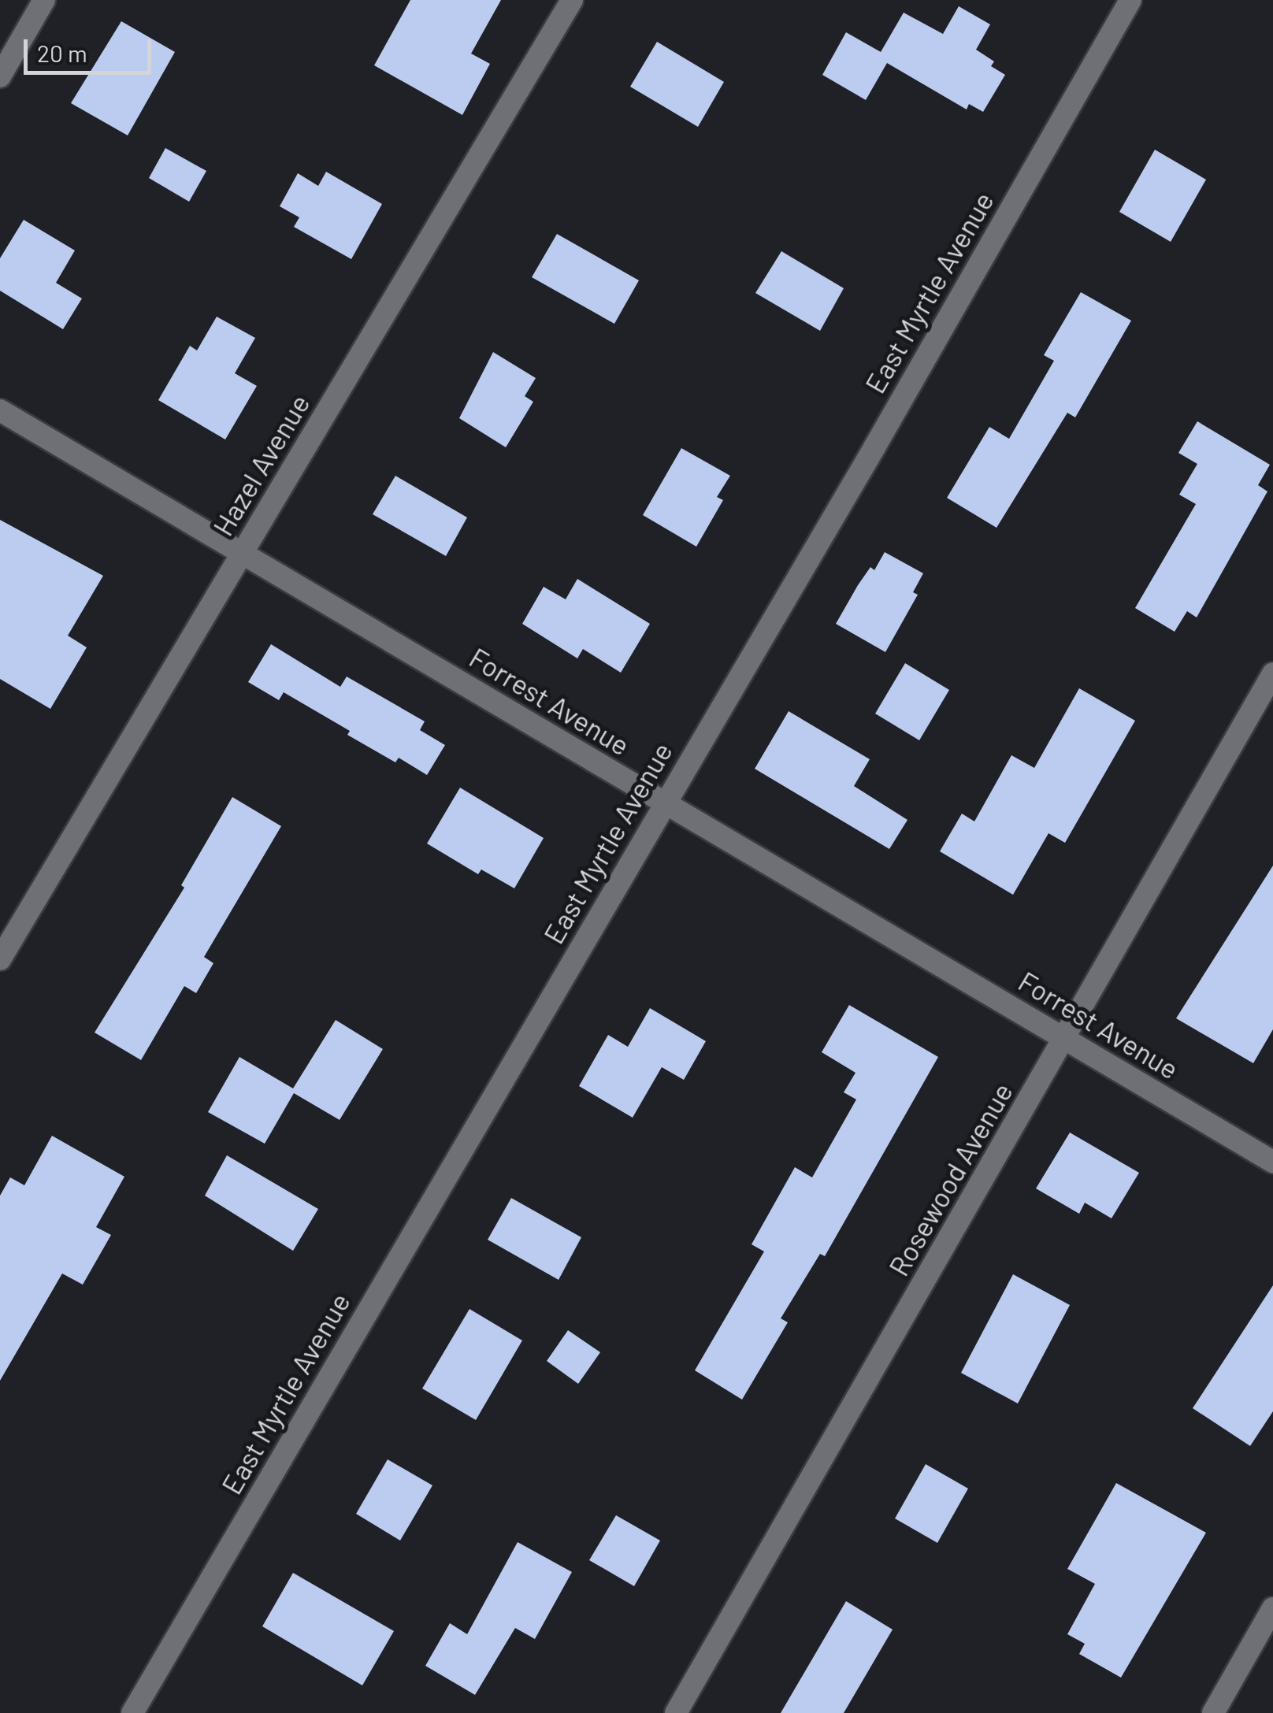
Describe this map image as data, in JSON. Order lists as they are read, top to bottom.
{
  "streets": {
    "street": [
      "East Myrtle Avenue",
      "Hazel Avenue",
      "Forrest Avenue",
      "Rosewood Avenue"
    ]
  },
  "crossings": [
    ["East Myrtle Avenue", "Forrest Avenue"],
    ["Hazel Avenue", "Forrest Avenue"],
    ["Forrest Avenue", "Rosewood Avenue"]
  ],
  "scale_bar": "20 m"
}
